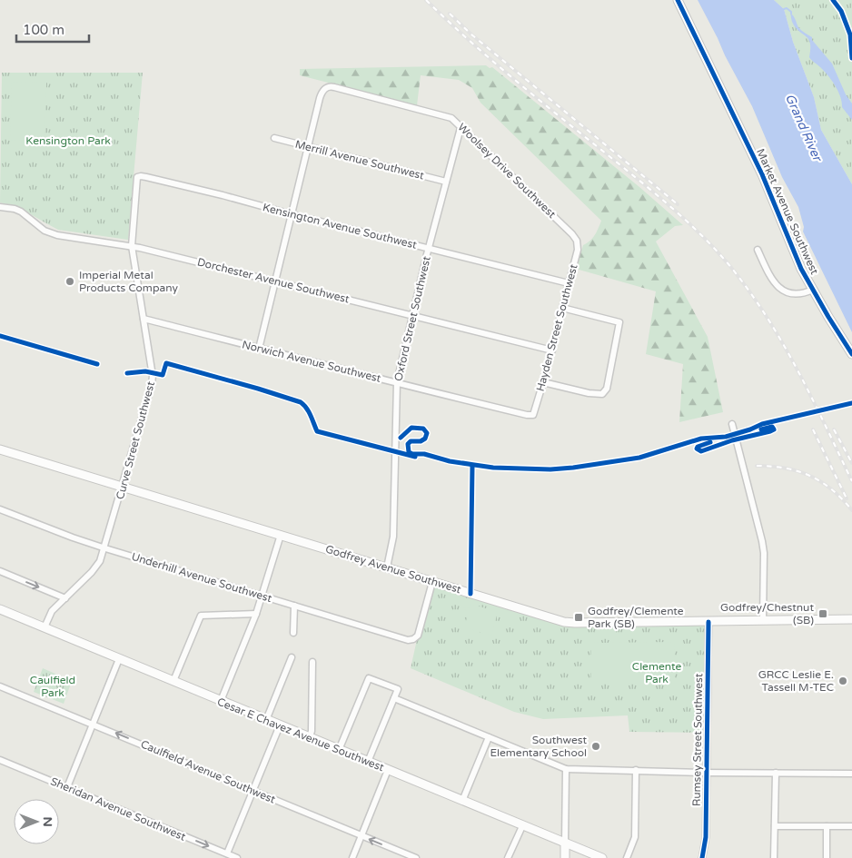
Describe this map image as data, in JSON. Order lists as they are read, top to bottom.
{
  "streets": {
    "main road": ["Market Avenue Southwest", "Godfrey Avenue Southwest", "Cesar E Chavez Avenue Southwest"],
    "street": [
      "Merrill Avenue Southwest",
      "Woolsey Drive Southwest",
      "Kensington Avenue Southwest",
      "Dorchester Avenue Southwest",
      "Oxford Street Southwest",
      "Hayden Street Southwest",
      "Norwich Avenue Southwest",
      "Curve Street Southwest",
      "Underhill Avenue Southwest",
      "Rumsey Street Southwest",
      "Caulfield Avenue Southwest",
      "Sheridan Avenue Southwest"
    ]
  },
  "crossings": [
    ["Merrill Avenue Southwest", "Woolsey Drive Southwest"],
    ["Merrill Avenue Southwest", "Oxford Street Southwest"],
    ["Woolsey Drive Southwest", "Oxford Street Southwest"],
    ["Woolsey Drive Southwest", "Hayden Street Southwest"],
    ["Kensington Avenue Southwest", "Oxford Street Southwest"],
    ["Kensington Avenue Southwest", "Hayden Street Southwest"],
    ["Kensington Avenue Southwest", "Curve Street Southwest"],
    ["Dorchester Avenue Southwest", "Oxford Street Southwest"],
    ["Dorchester Avenue Southwest", "Hayden Street Southwest"],
    ["Dorchester Avenue Southwest", "Curve Street Southwest"],
    ["Oxford Street Southwest", "Norwich Avenue Southwest"],
    ["Oxford Street Southwest", "Godfrey Avenue Southwest"],
    ["Hayden Street Southwest", "Norwich Avenue Southwest"],
    ["Norwich Avenue Southwest", "Curve Street Southwest"],
    ["Curve Street Southwest", "Godfrey Avenue Southwest"],
    ["Curve Street Southwest", "Underhill Avenue Southwest"],
    ["Curve Street Southwest", "Cesar E Chavez Avenue Southwest"],
    ["Godfrey Avenue Southwest", "Underhill Avenue Southwest"],
    ["Godfrey Avenue Southwest", "Rumsey Street Southwest"]
  ],
  "one_way": ["Caulfield Avenue Southwest", "Sheridan Avenue Southwest"],
  "water": ["Grand River"],
  "parks": ["Kensington Park", "Clemente Park", "Caulfield Park"],
  "places": {
    "other": ["Imperial Metal Products Company", "GRCC Leslie E. Tassell M-TEC", "Southwest Elementary School"],
    "transit": ["Godfrey/Chestnut (SB)", "Godfrey/Clemente Park (SB)"]
  },
  "scale_bar": "100 m",
  "north": "right"
}
